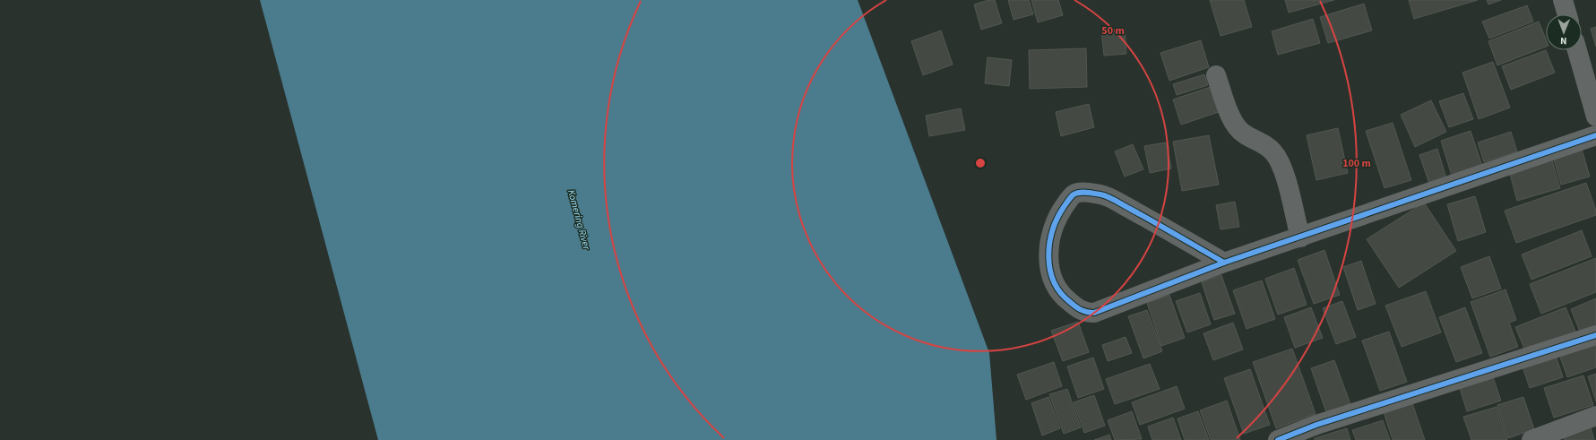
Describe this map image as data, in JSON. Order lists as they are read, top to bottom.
{
  "water": ["Komering River"],
  "north": "bottom",
  "rings": ["50 m", "100 m"]
}
